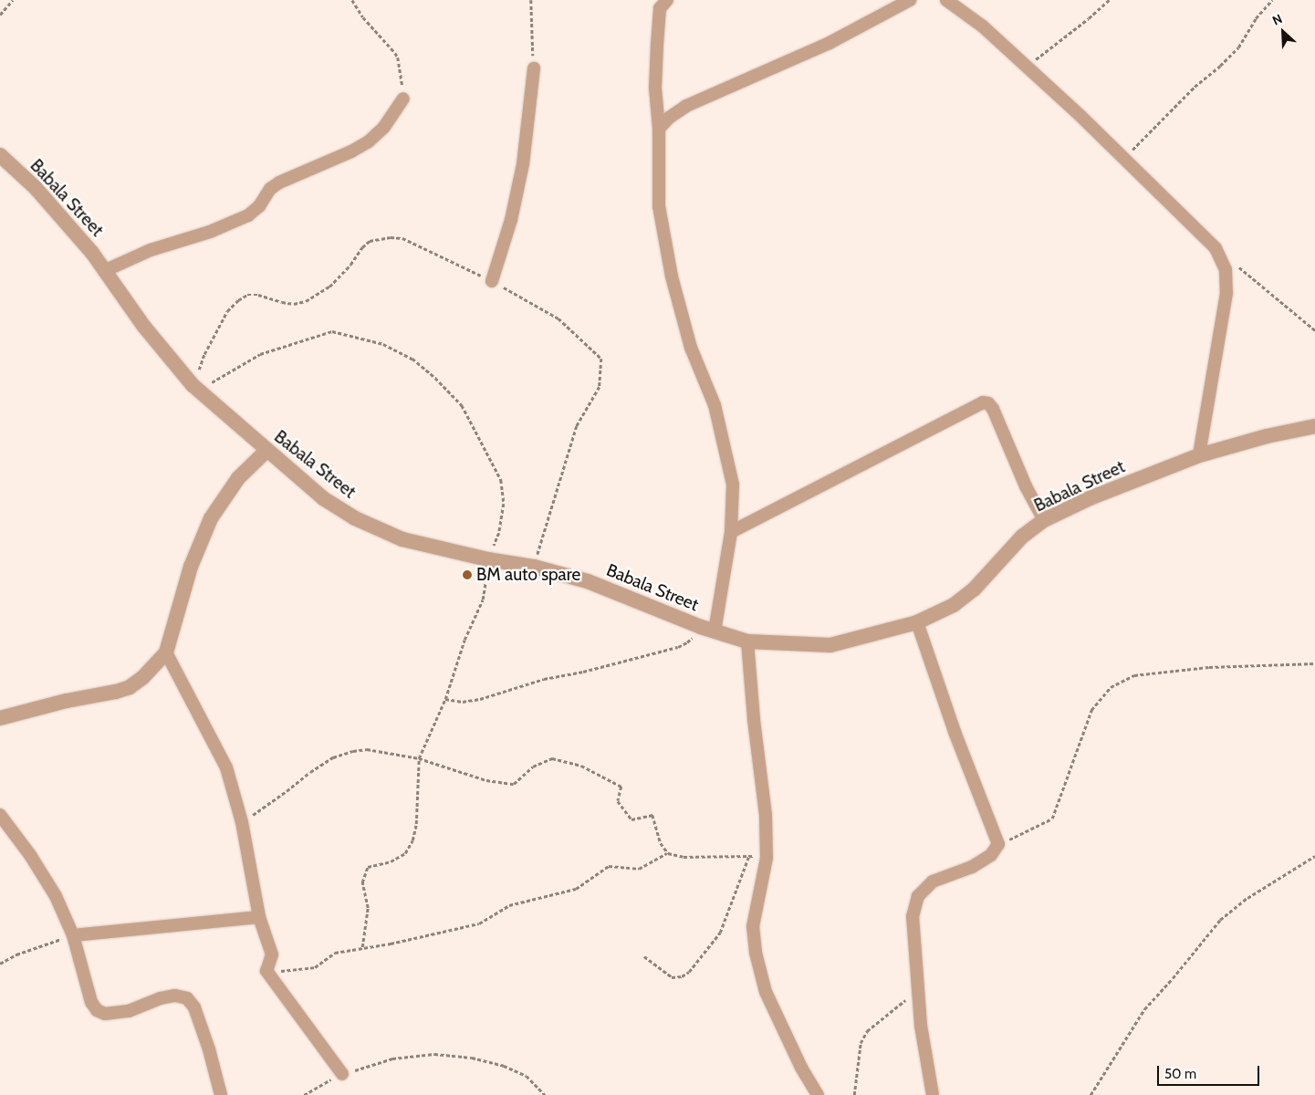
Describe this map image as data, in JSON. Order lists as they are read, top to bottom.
{
  "streets": {
    "street": ["Babala Street"]
  },
  "places": ["BM auto spare"],
  "scale_bar": "50 m",
  "north": "top left"
}
